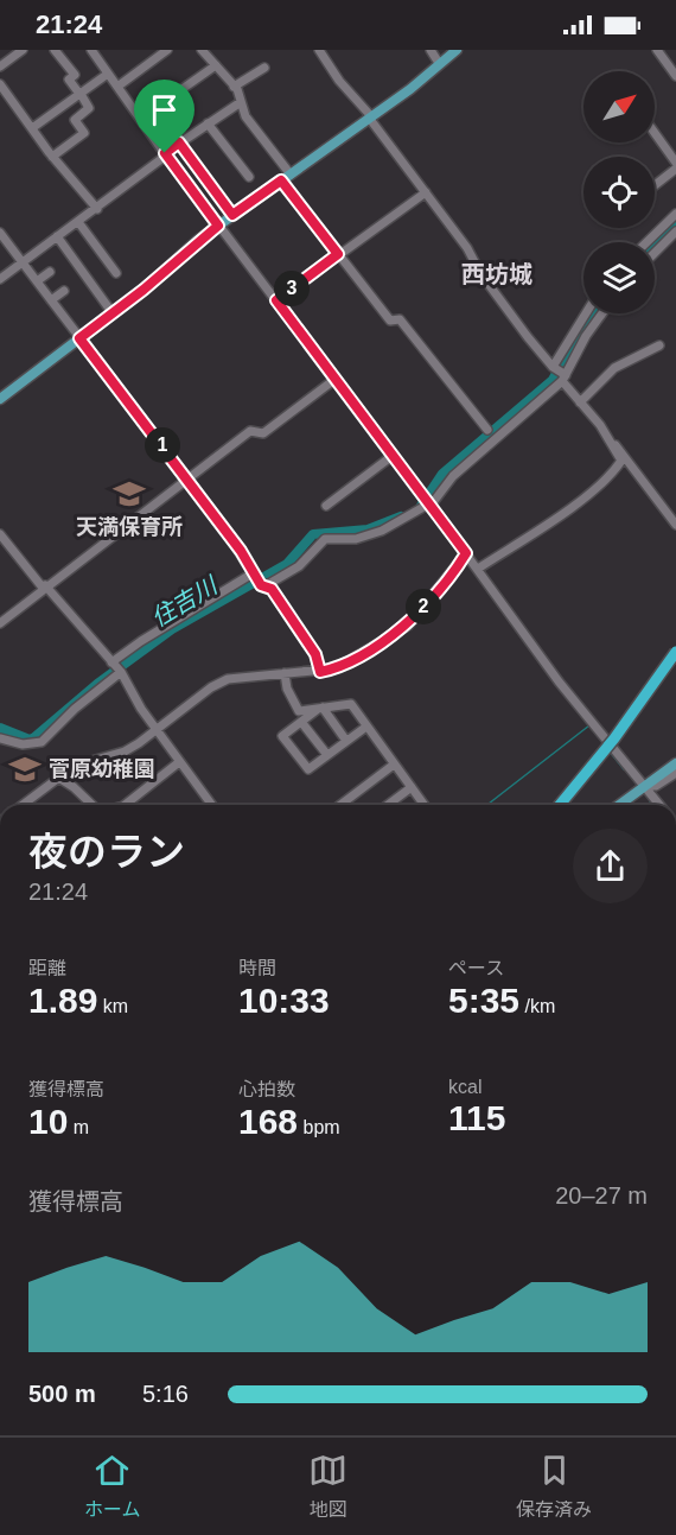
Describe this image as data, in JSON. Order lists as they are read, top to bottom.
{
  "districts": ["西坊城"],
  "water": ["住吉川"],
  "places": {
    "school or university": ["天満保育所", "菅原幼稚園"]
  },
  "north": "top right",
  "page": {
    "status": "21:24",
    "pins": ["3", "1", "2"],
    "heading": ["夜のラン", "21:24"],
    "stats": [
      ["距離", "1.89 km"],
      ["時間", "10:33"],
      ["ペース", "5:35 /km"],
      ["獲得標高", "10 m"],
      ["心拍数", "168 bpm"],
      ["kcal", "115"]
    ],
    "chart": ["獲得標高", "20–27 m"],
    "list": [
      {
        "name": "500 m",
        "note": "5:16"
      }
    ],
    "tabs": ["ホーム", "地図", "保存済み"]
  }
}
